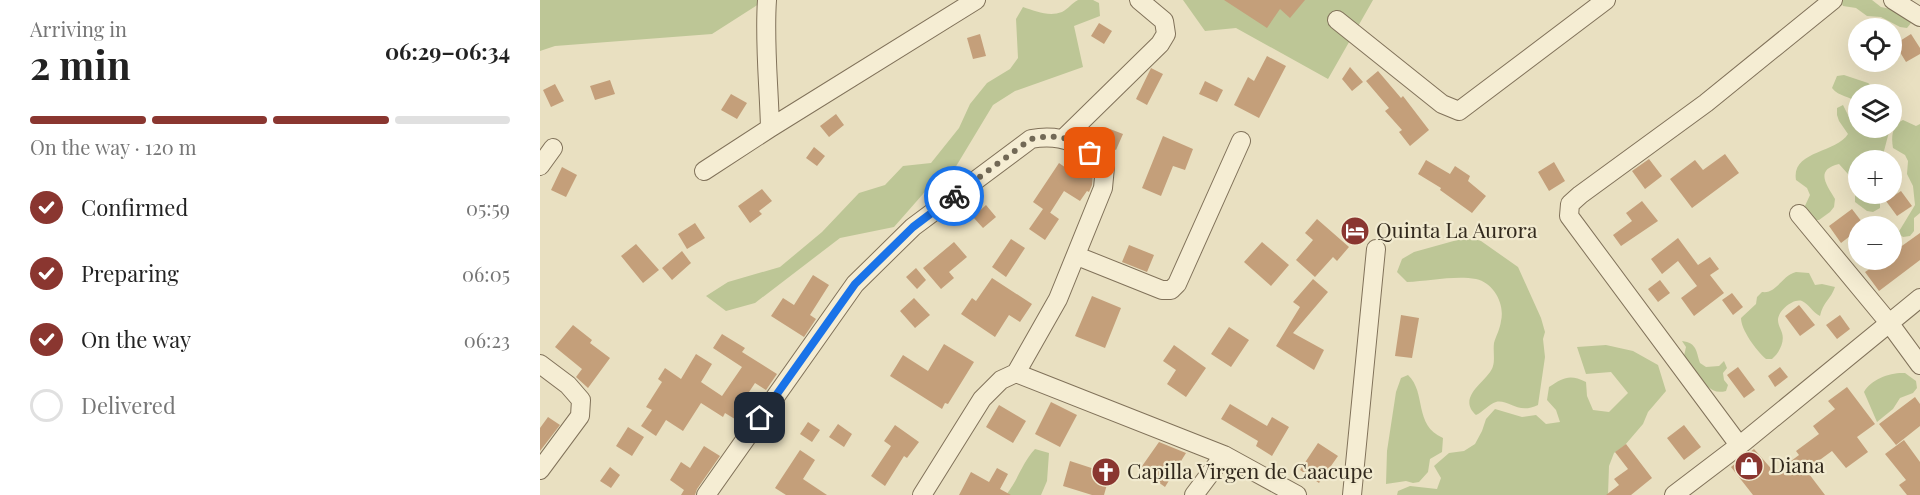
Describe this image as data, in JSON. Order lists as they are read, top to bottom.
{
  "places": {
    "hotel": ["Quinta La Aurora"],
    "shop": ["Diana"],
    "church": ["Capilla Virgen de Caacupe"]
  },
  "page": {
    "heading": ["2 min", "Arriving in", "06:29–06:34"],
    "map_buttons": ["+", "−"],
    "bar": "On the way · 120 m",
    "list": [
      ["Confirmed", "05:59"],
      ["Preparing", "06:05"],
      ["On the way", "06:23"],
      "Delivered"
    ]
  }
}
